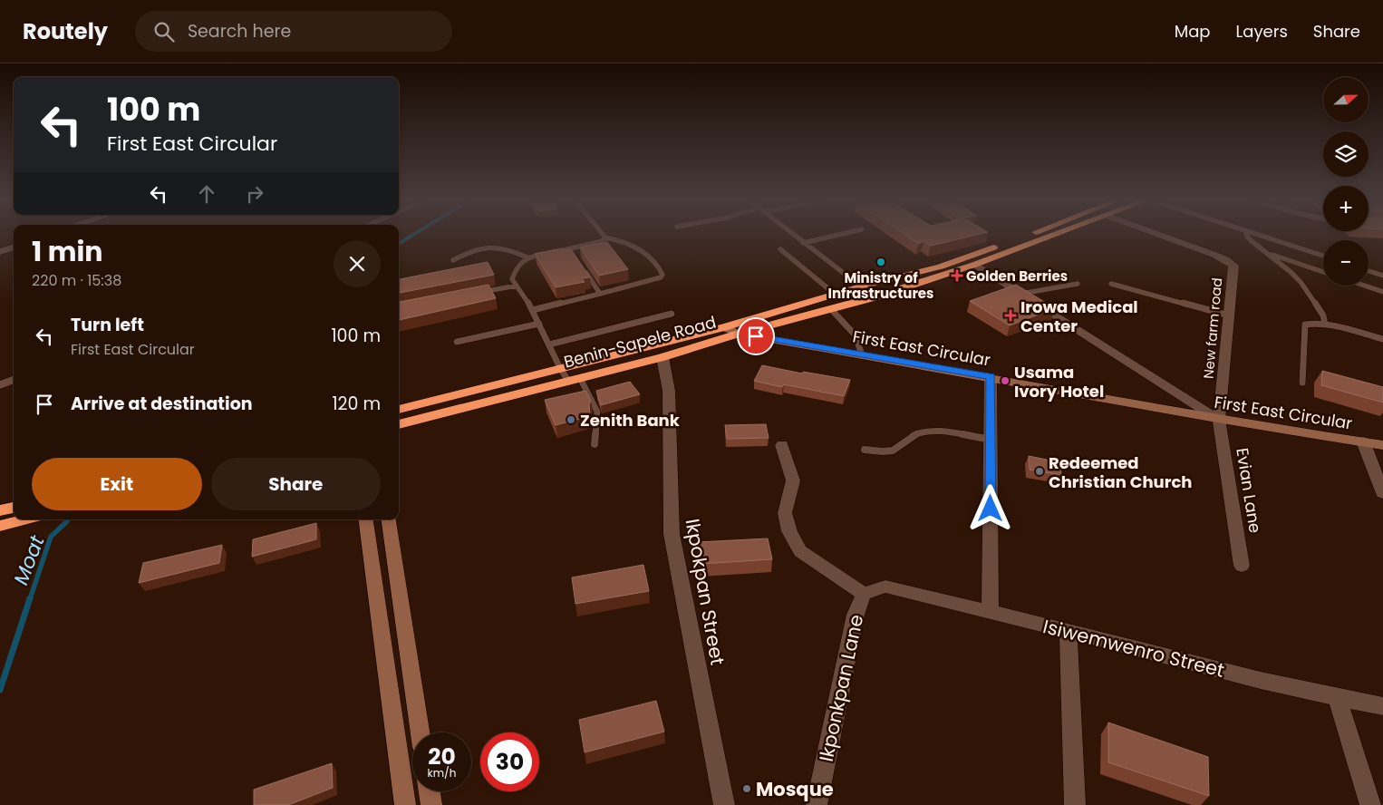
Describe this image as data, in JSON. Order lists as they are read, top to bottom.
{
  "streets": {
    "highway": ["Benin-Sapele Road"],
    "street": [
      "New farm road",
      "First East Circular",
      "Evian Lane",
      "Ikpokpan Street",
      "Isiwemwenro Street",
      "Ikponkpan Lane"
    ]
  },
  "crossings": [
    ["New farm road", "First East Circular"],
    ["New farm road", "Evian Lane"],
    ["Benin-Sapele Road", "First East Circular"],
    ["Benin-Sapele Road", "Ikpokpan Street"],
    ["First East Circular", "Evian Lane"],
    ["Isiwemwenro Street", "Ikponkpan Lane"]
  ],
  "water": ["Moat"],
  "places": {
    "other": [
      "Ministry of Infrastructures",
      "Usama Ivory Hotel",
      "Zenith Bank",
      "Redeemed Christian Church",
      "Mosque"
    ],
    "health": ["Golden Berries", "Irowa Medical Center"]
  },
  "north": "right",
  "page": {
    "header": "Routely",
    "search": "Search here",
    "nav": ["Map", "Layers", "Share"],
    "map_buttons": ["+", "−"],
    "turn": ["100 m", "First East Circular"],
    "heading": ["1 min", "220 m · 15:38"],
    "list": [
      {
        "name": "Turn left",
        "note": "First East Circular",
        "value": "100 m"
      },
      {
        "name": "Arrive at destination",
        "value": "120 m"
      }
    ],
    "buttons": ["Exit", "Share"],
    "speed": "20 km/h",
    "limit": "30"
  }
}
